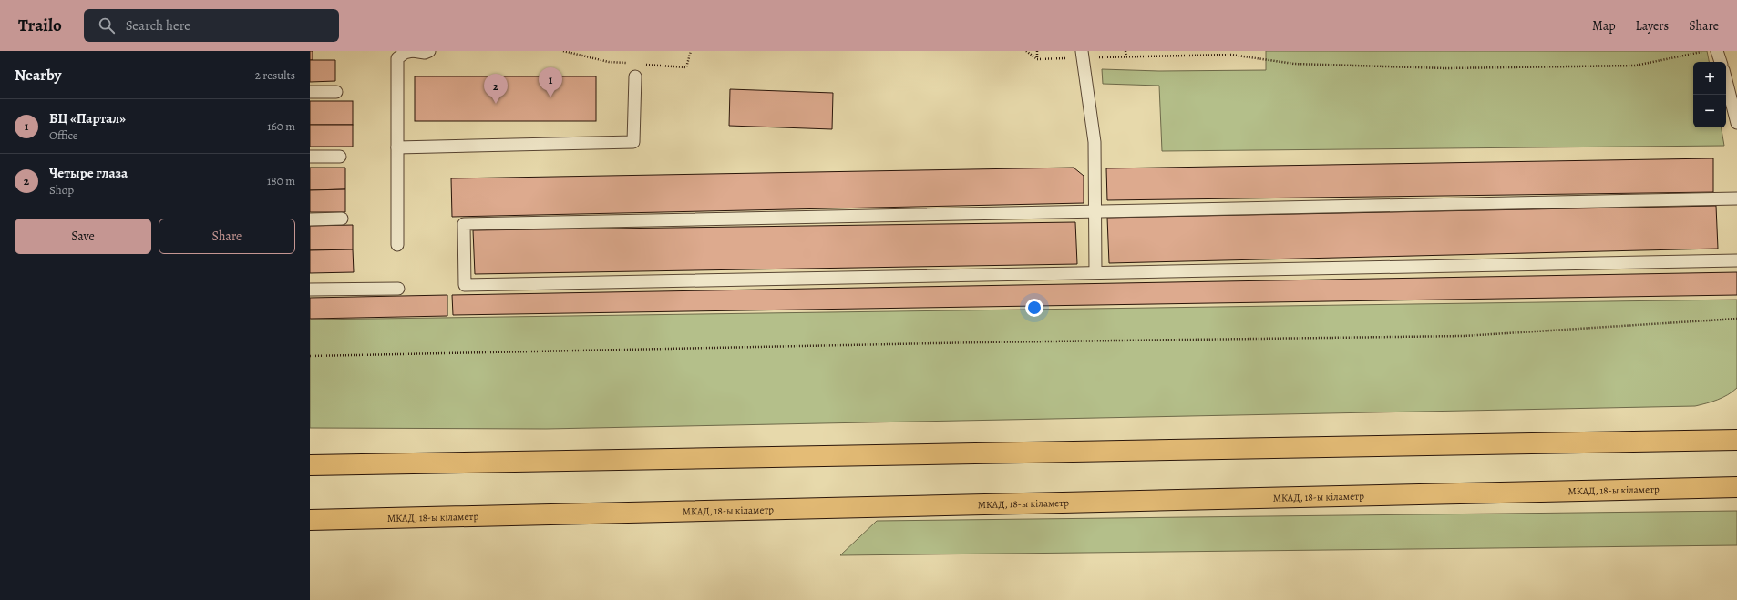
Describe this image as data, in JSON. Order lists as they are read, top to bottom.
{
  "streets": {
    "highway": ["МКАД, 18-ы кіламетр"]
  },
  "page": {
    "header": "Trailo",
    "search": "Search here",
    "nav": ["Map", "Layers", "Share"],
    "heading": ["Nearby", "2 results"],
    "map_buttons": ["+", "−"],
    "pins": ["1", "2"],
    "list": [
      {
        "mark": "1",
        "name": "БЦ «Партал»",
        "note": "Office",
        "value": "160 m"
      },
      {
        "mark": "2",
        "name": "Четыре глаза",
        "note": "Shop",
        "value": "180 m"
      }
    ],
    "buttons": ["Save", "Share"]
  }
}
